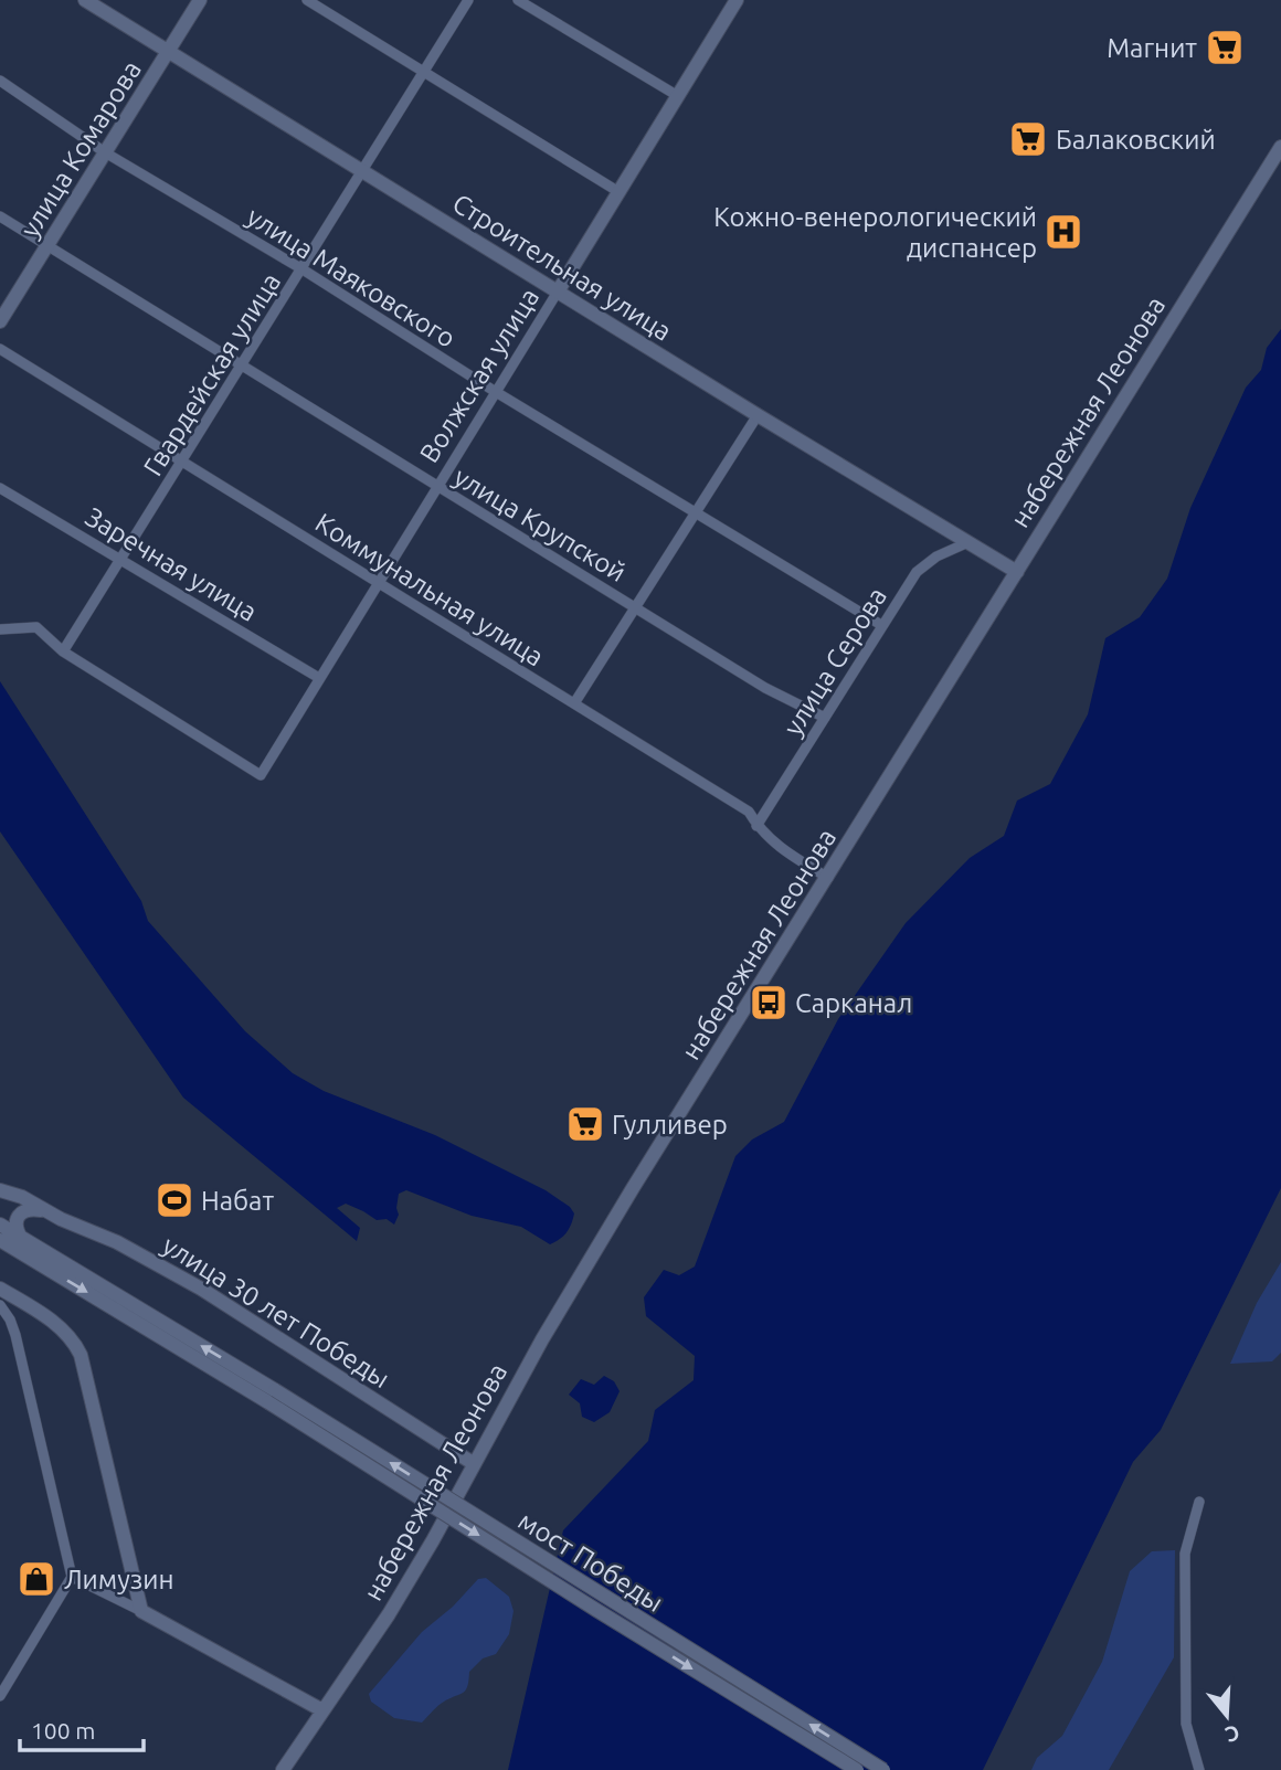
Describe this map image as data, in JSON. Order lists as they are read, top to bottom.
{
  "streets": {
    "main road": [
      "улица Комарова",
      "Строительная улица",
      "Волжская улица",
      "набережная Леонова",
      "улица 30 лет Победы",
      "мост Победы"
    ],
    "street": [
      "улица Маяковского",
      "Гвардейская улица",
      "улица Крупской",
      "Заречная улица",
      "Коммунальная улица",
      "улица Серова"
    ]
  },
  "crossings": [
    ["улица Комарова", "Строительная улица"],
    ["улица Комарова", "улица Маяковского"],
    ["улица Комарова", "улица Крупской"],
    ["Строительная улица", "Гвардейская улица"],
    ["Строительная улица", "Волжская улица"],
    ["Строительная улица", "набережная Леонова"],
    ["Строительная улица", "улица Серова"],
    ["улица Маяковского", "Гвардейская улица"],
    ["улица Маяковского", "Волжская улица"],
    ["улица Маяковского", "улица Серова"],
    ["Гвардейская улица", "Волжская улица"],
    ["Гвардейская улица", "улица Крупской"],
    ["Гвардейская улица", "Заречная улица"],
    ["Гвардейская улица", "Коммунальная улица"],
    ["Волжская улица", "улица Крупской"],
    ["Волжская улица", "Заречная улица"],
    ["Волжская улица", "Коммунальная улица"],
    ["набережная Леонова", "Коммунальная улица"],
    ["набережная Леонова", "улица 30 лет Победы"],
    ["улица Крупской", "улица Серова"],
    ["Коммунальная улица", "улица Серова"]
  ],
  "places": {
    "supermarket": ["Магнит", "Балаковский", "Гулливер"],
    "hospital": ["Кожно-венерологический диспансер"],
    "bus stop": ["Сарканал"],
    "sports": ["Набат"],
    "shop": ["Лимузин"]
  },
  "scale_bar": "100 m",
  "north": "bottom"
}
